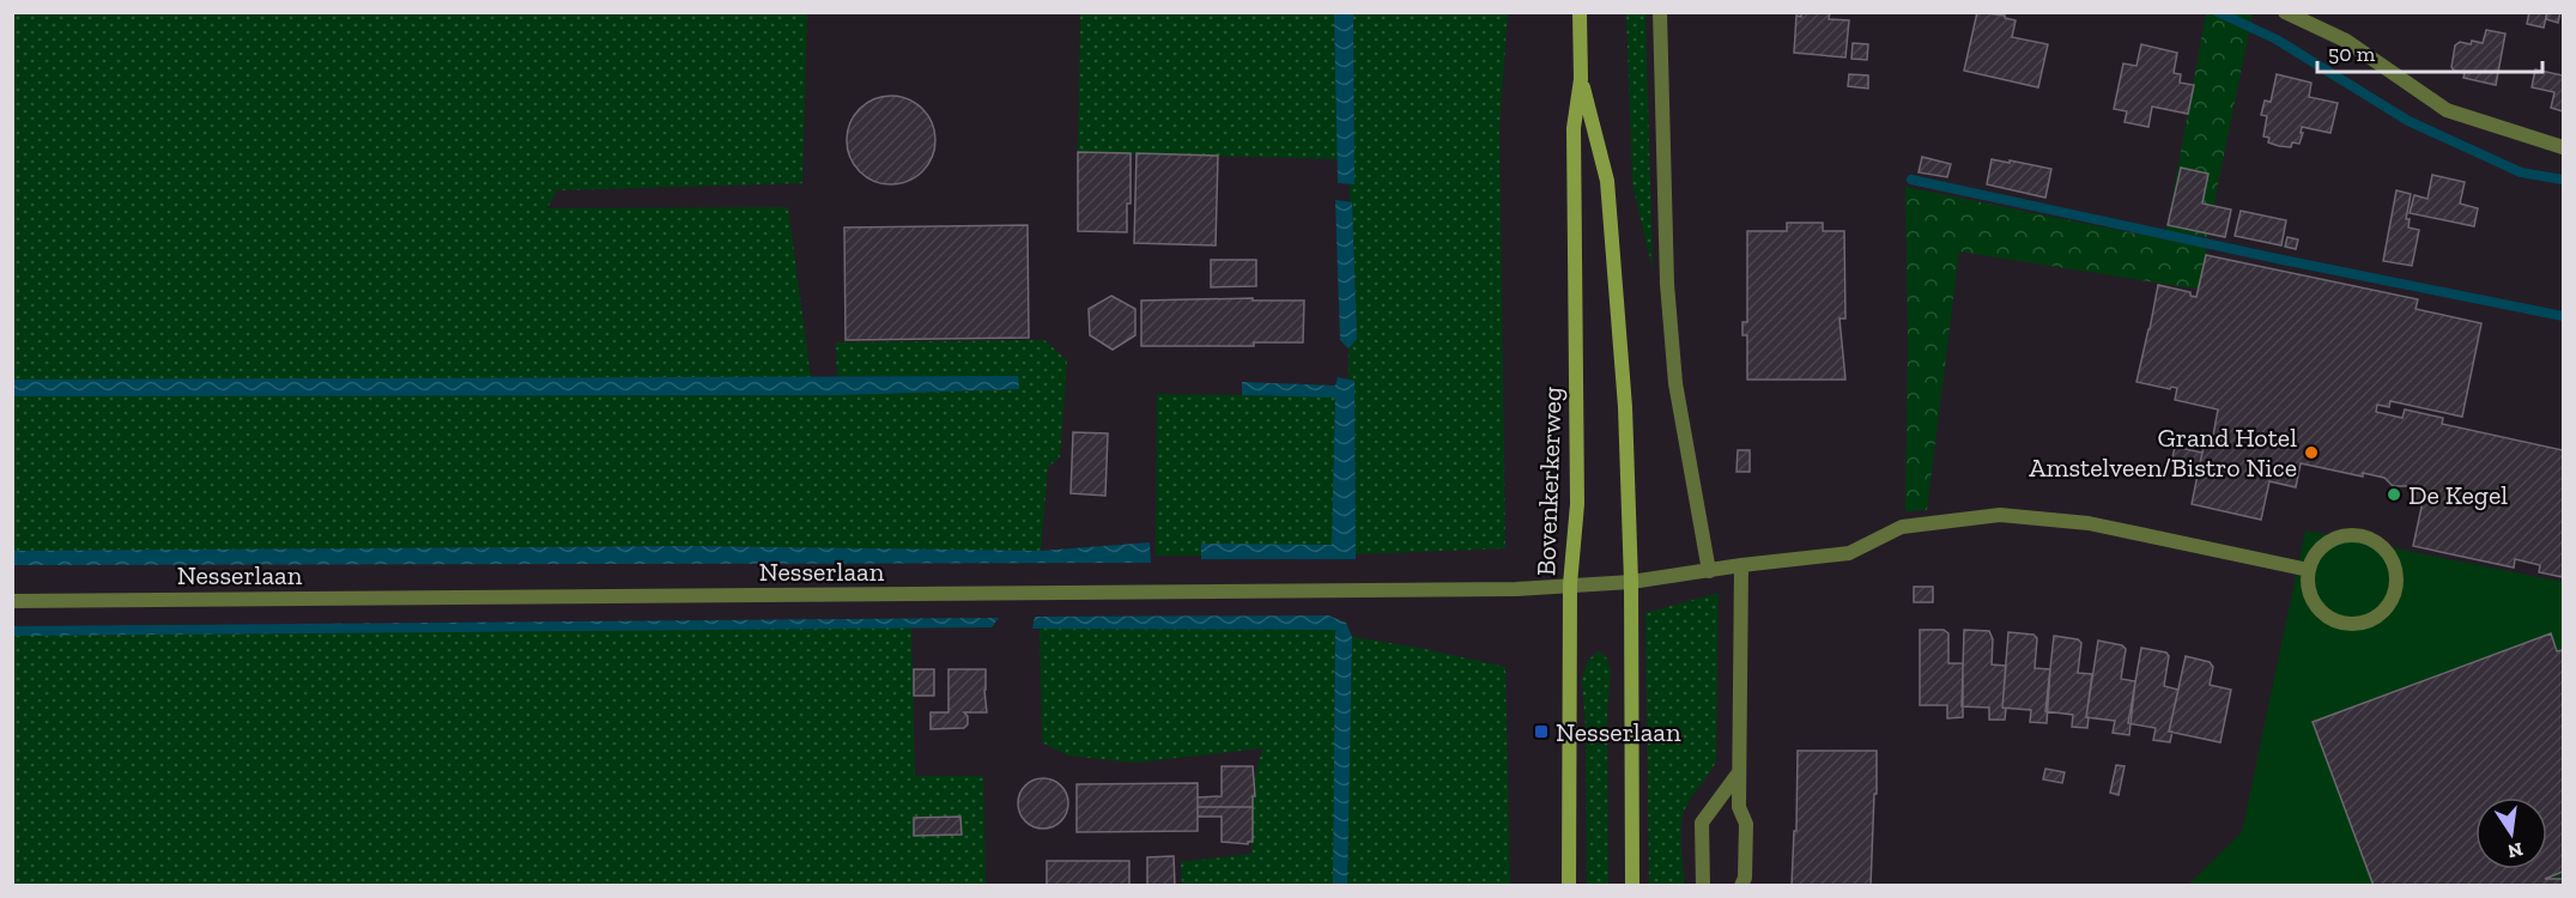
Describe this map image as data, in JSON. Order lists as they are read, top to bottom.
{
  "streets": {
    "main road": ["Bovenkerkerweg"],
    "street": ["Nesserlaan"]
  },
  "crossings": [
    ["Bovenkerkerweg", "Nesserlaan"]
  ],
  "places": {
    "other": ["Grand Hotel Amstelveen/Bistro Nice", "De Kegel"],
    "transit": ["Nesserlaan"]
  },
  "scale_bar": "50 m",
  "north": "bottom"
}
